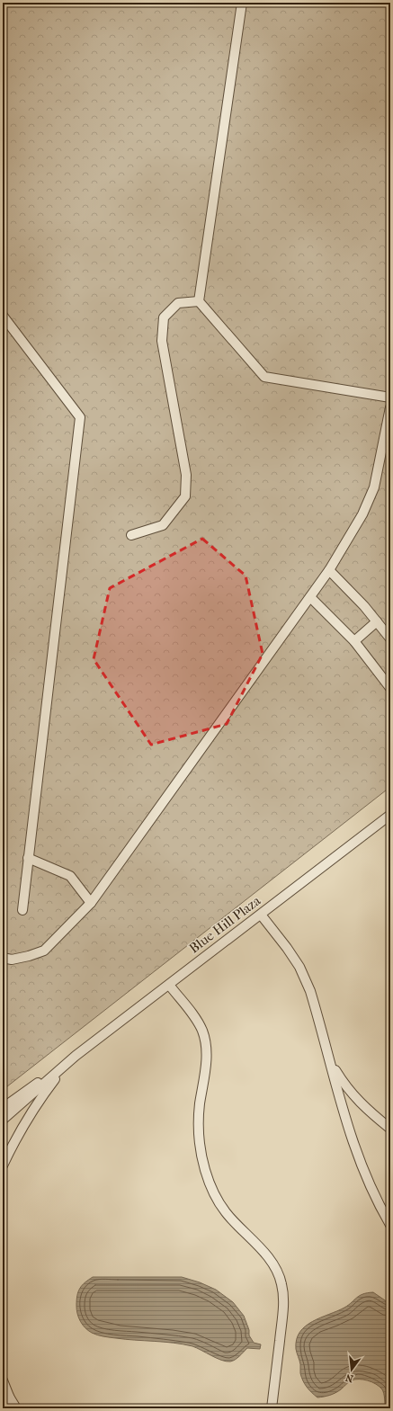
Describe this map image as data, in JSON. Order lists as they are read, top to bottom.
{
  "streets": {
    "lane": ["Blue Hill Plaza"]
  },
  "north": "bottom"
}
